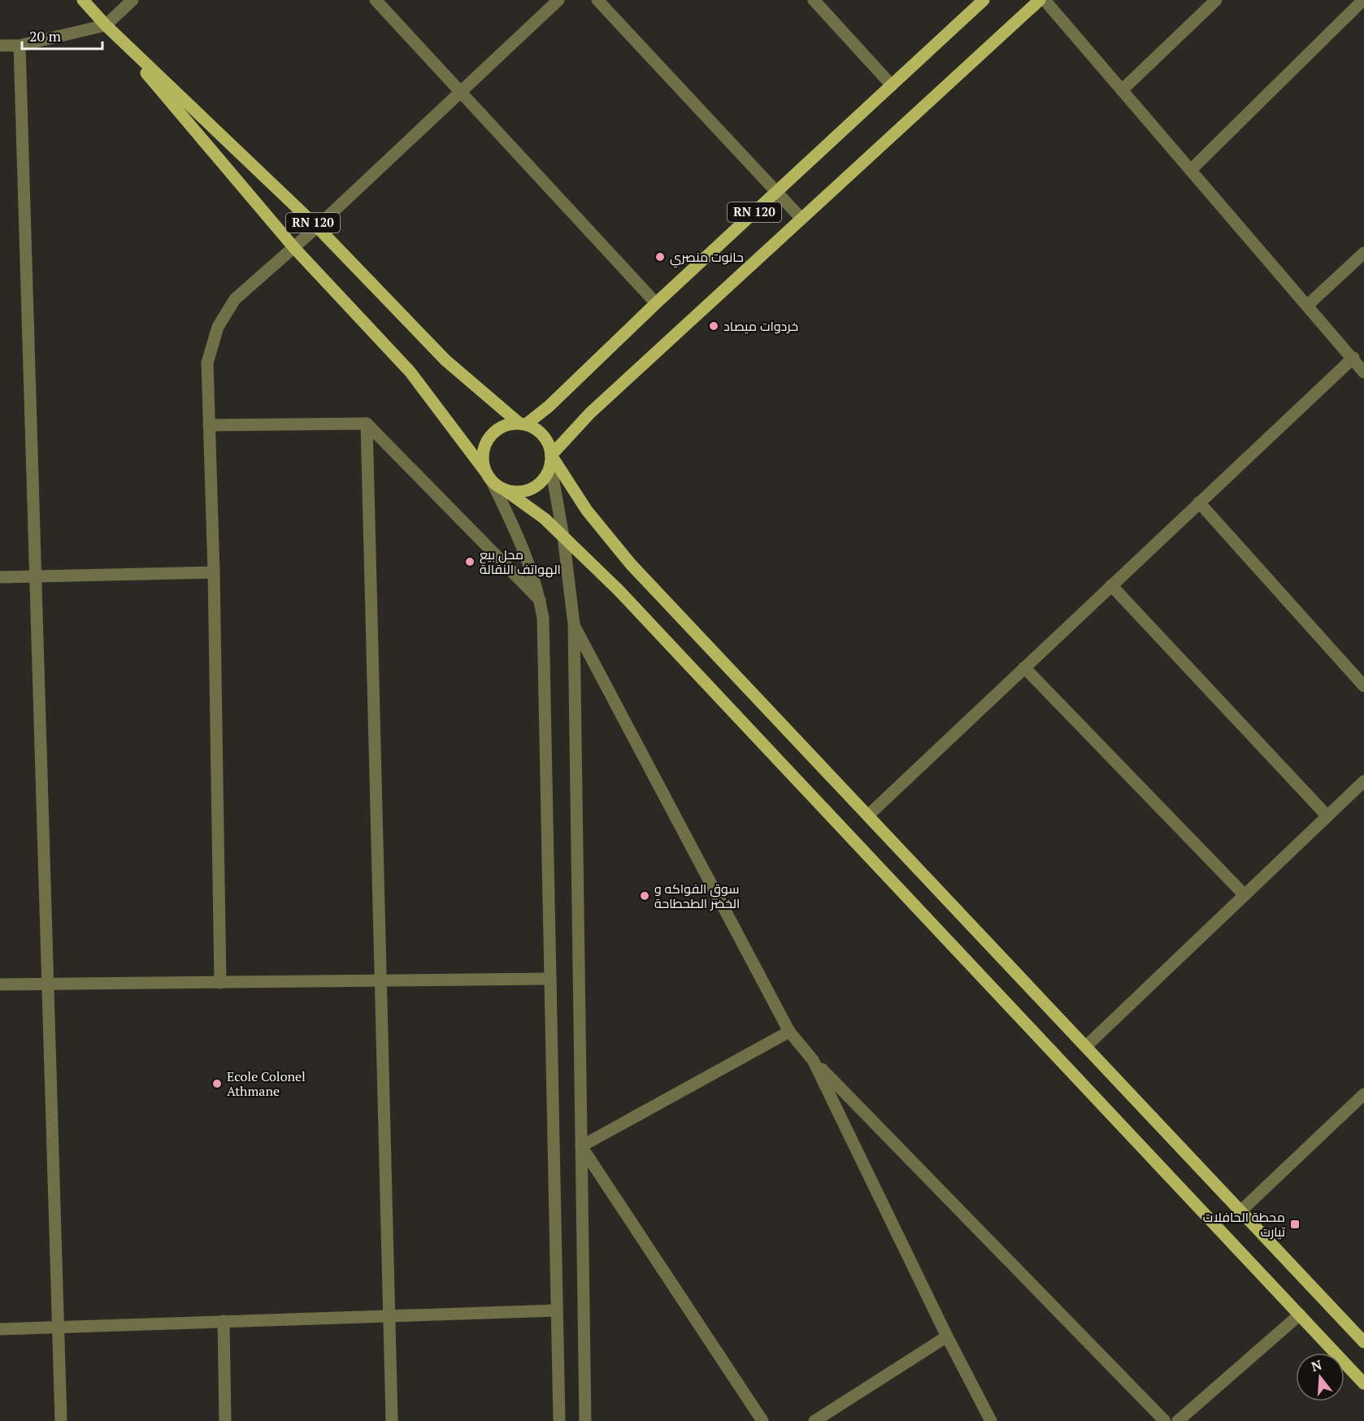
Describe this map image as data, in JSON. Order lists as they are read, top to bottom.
{
  "streets": {
    "main road": ["RN 120"]
  },
  "places": {
    "other": [
      "حانوت منصري",
      "خردوات ميصاد",
      "محل بيع الهواتف النقالة",
      "سوق الفواكه و الخضر الطحطاحة",
      "Ecole Colonel Athmane"
    ],
    "transit": ["محطة الحافلات تيارت"]
  },
  "scale_bar": "20 m",
  "north": "top"
}
